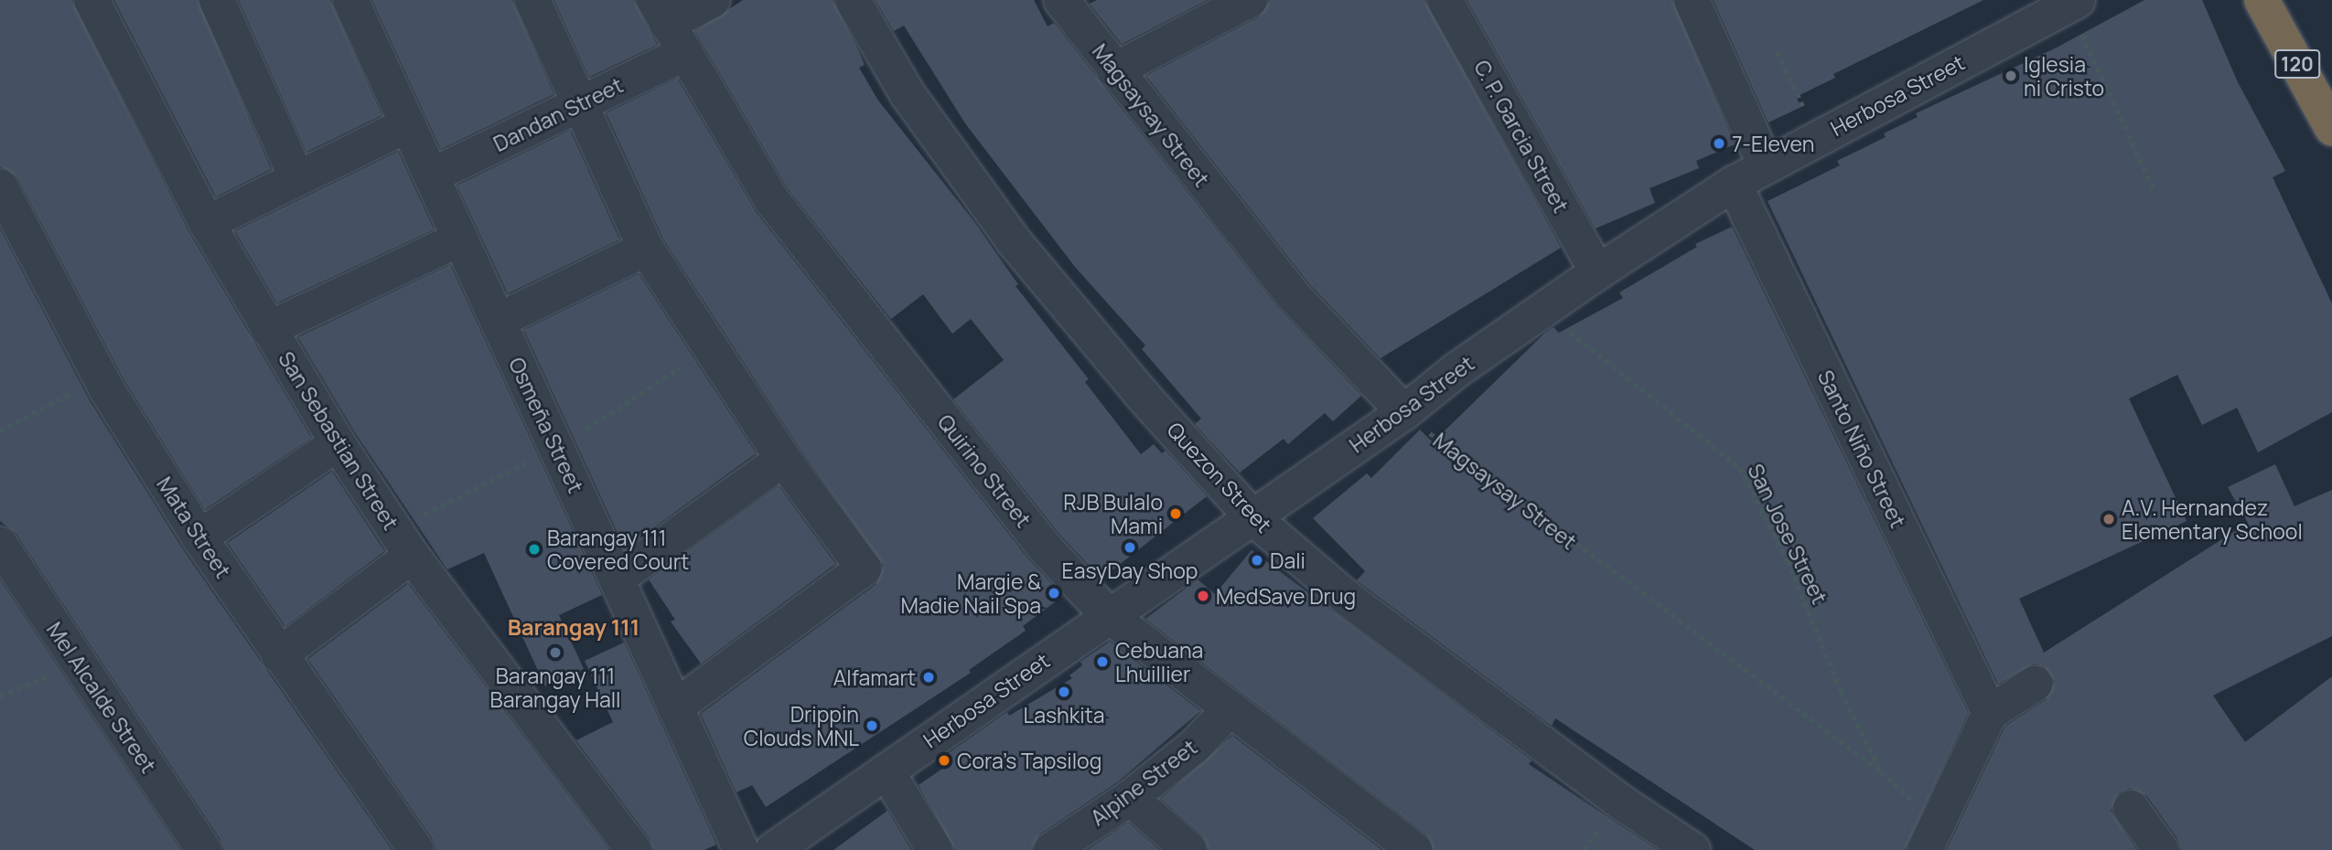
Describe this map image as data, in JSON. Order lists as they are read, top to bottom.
{
  "streets": {
    "highway": ["120"],
    "street": [
      "Herbosa Street",
      "Dandan Street",
      "Magsaysay Street",
      "C. P. Garcia Street",
      "Osmeña Street",
      "San Sebastian Street",
      "Santo Niño Street",
      "Quirino Street",
      "Quezon Street",
      "Mata Street",
      "Mel Alcalde Street",
      "Alpine Street"
    ],
    "path": ["San Jose Street"]
  },
  "crossings": [
    ["Herbosa Street", "Magsaysay Street"],
    ["Herbosa Street", "C. P. Garcia Street"],
    ["Herbosa Street", "Santo Niño Street"],
    ["Herbosa Street", "Quirino Street"],
    ["Herbosa Street", "Quezon Street"],
    ["Herbosa Street", "San Jose Street"],
    ["Dandan Street", "Osmeña Street"],
    ["Dandan Street", "Quirino Street"],
    ["Magsaysay Street", "San Jose Street"],
    ["Quirino Street", "Alpine Street"]
  ],
  "districts": ["Barangay 111"],
  "places": [
    "Iglesia ni Cristo",
    "7-Eleven",
    "RJB Bulalo Mami",
    "A.V. Hernandez Elementary School",
    "EasyDay Shop",
    "Barangay 111 Covered Court",
    "Dali",
    "Margie & Madie Nail Spa",
    "MedSave Drug",
    "Barangay 111 Barangay Hall",
    "Cebuana Lhuillier",
    "Alfamart",
    "Lashkita",
    "Drippin Clouds MNL",
    "Cora's Tapsilog"
  ]
}
